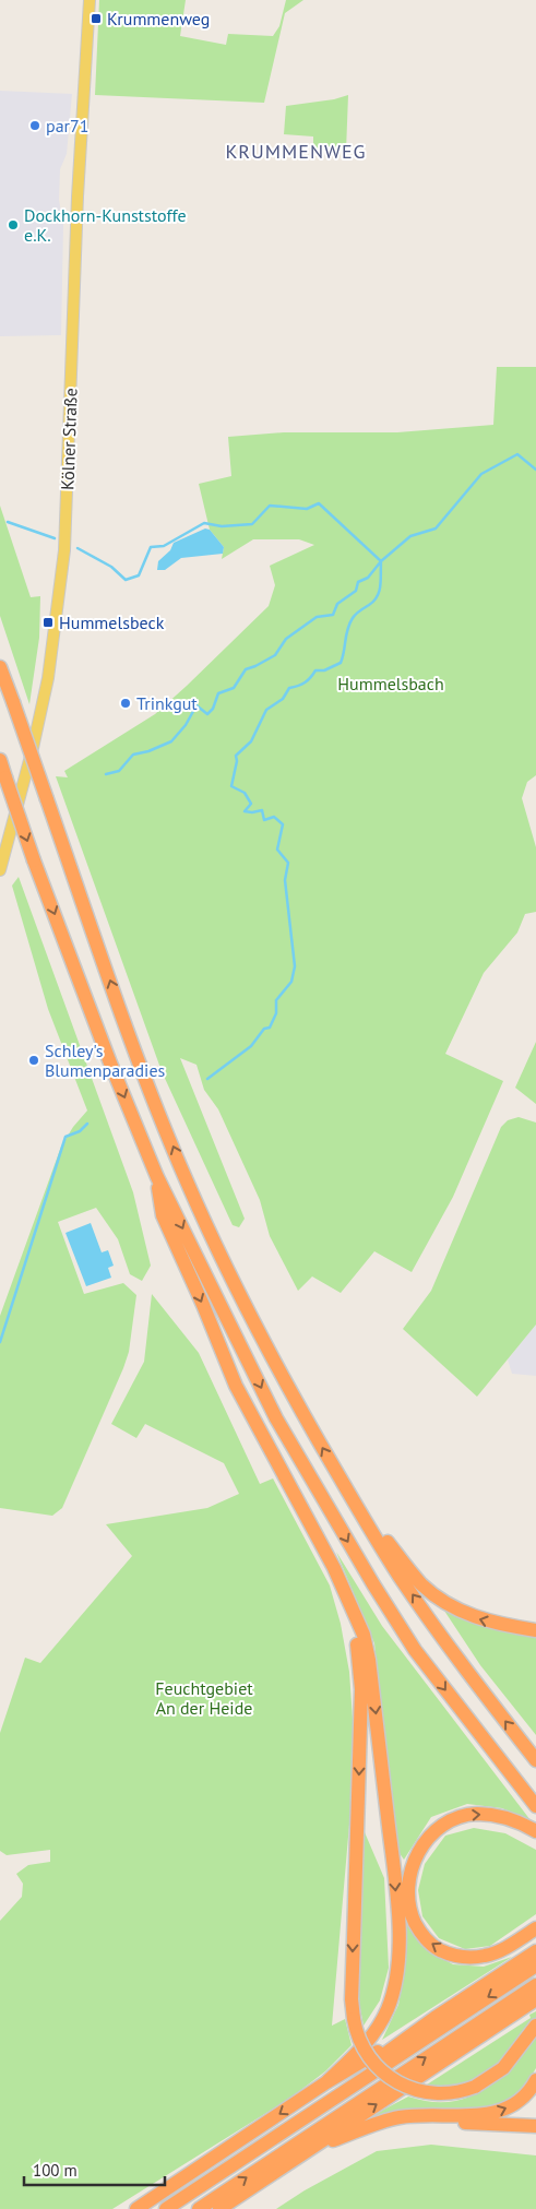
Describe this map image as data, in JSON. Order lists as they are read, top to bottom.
{
  "streets": {
    "main road": ["Kölner Straße"]
  },
  "districts": ["KRUMMENWEG"],
  "parks": ["Hummelsbach", "Feuchtgebiet An der Heide"],
  "places": {
    "transit": ["Krummenweg", "Hummelsbeck"],
    "other": [
      "par71",
      "Dockhorn-Kunststoffe e.K.",
      "Trinkgut",
      "Schley's Blumenparadies"
    ]
  },
  "scale_bar": "100 m"
}
